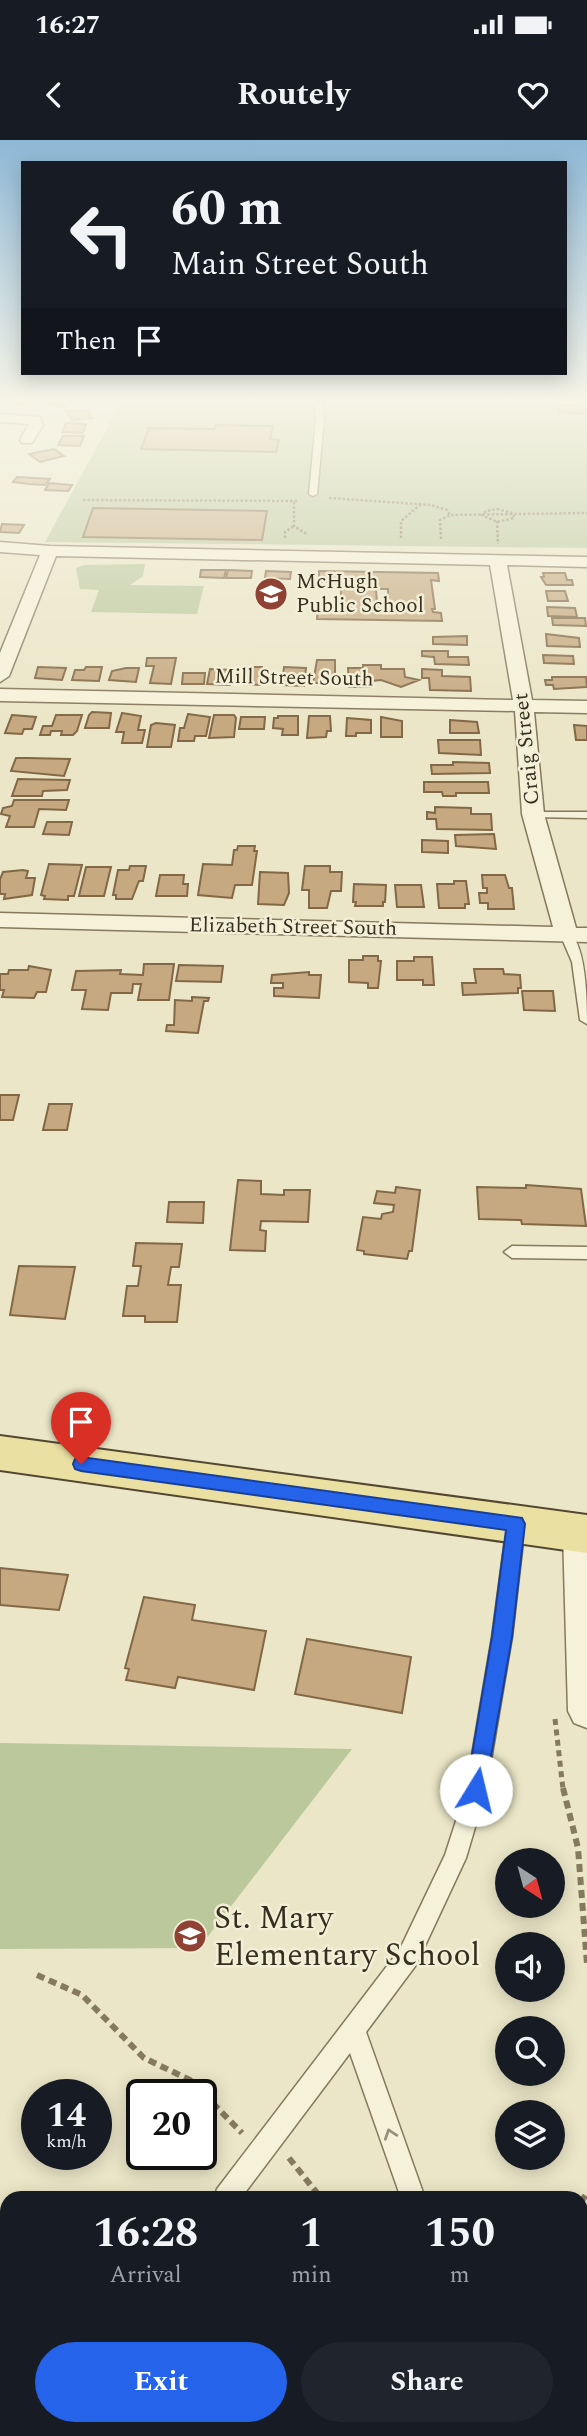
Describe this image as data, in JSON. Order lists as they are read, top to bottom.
{
  "streets": {
    "street": ["Mill Street South", "Craig Street", "Elizabeth Street South"]
  },
  "crossings": [
    ["Mill Street South", "Craig Street"],
    ["Craig Street", "Elizabeth Street South"]
  ],
  "places": {
    "school or university": ["McHugh Public School", "St. Mary Elementary School"]
  },
  "north": "bottom right",
  "page": {
    "status": "16:27",
    "header": "Routely",
    "turn": ["60 m", "Main Street South"],
    "then": "Then",
    "speed": "14 km/h",
    "limit": "20",
    "eta": [
      "16:28",
      "Arrival",
      "1",
      "min",
      "150",
      "m"
    ],
    "buttons": ["Exit", "Share"]
  }
}
